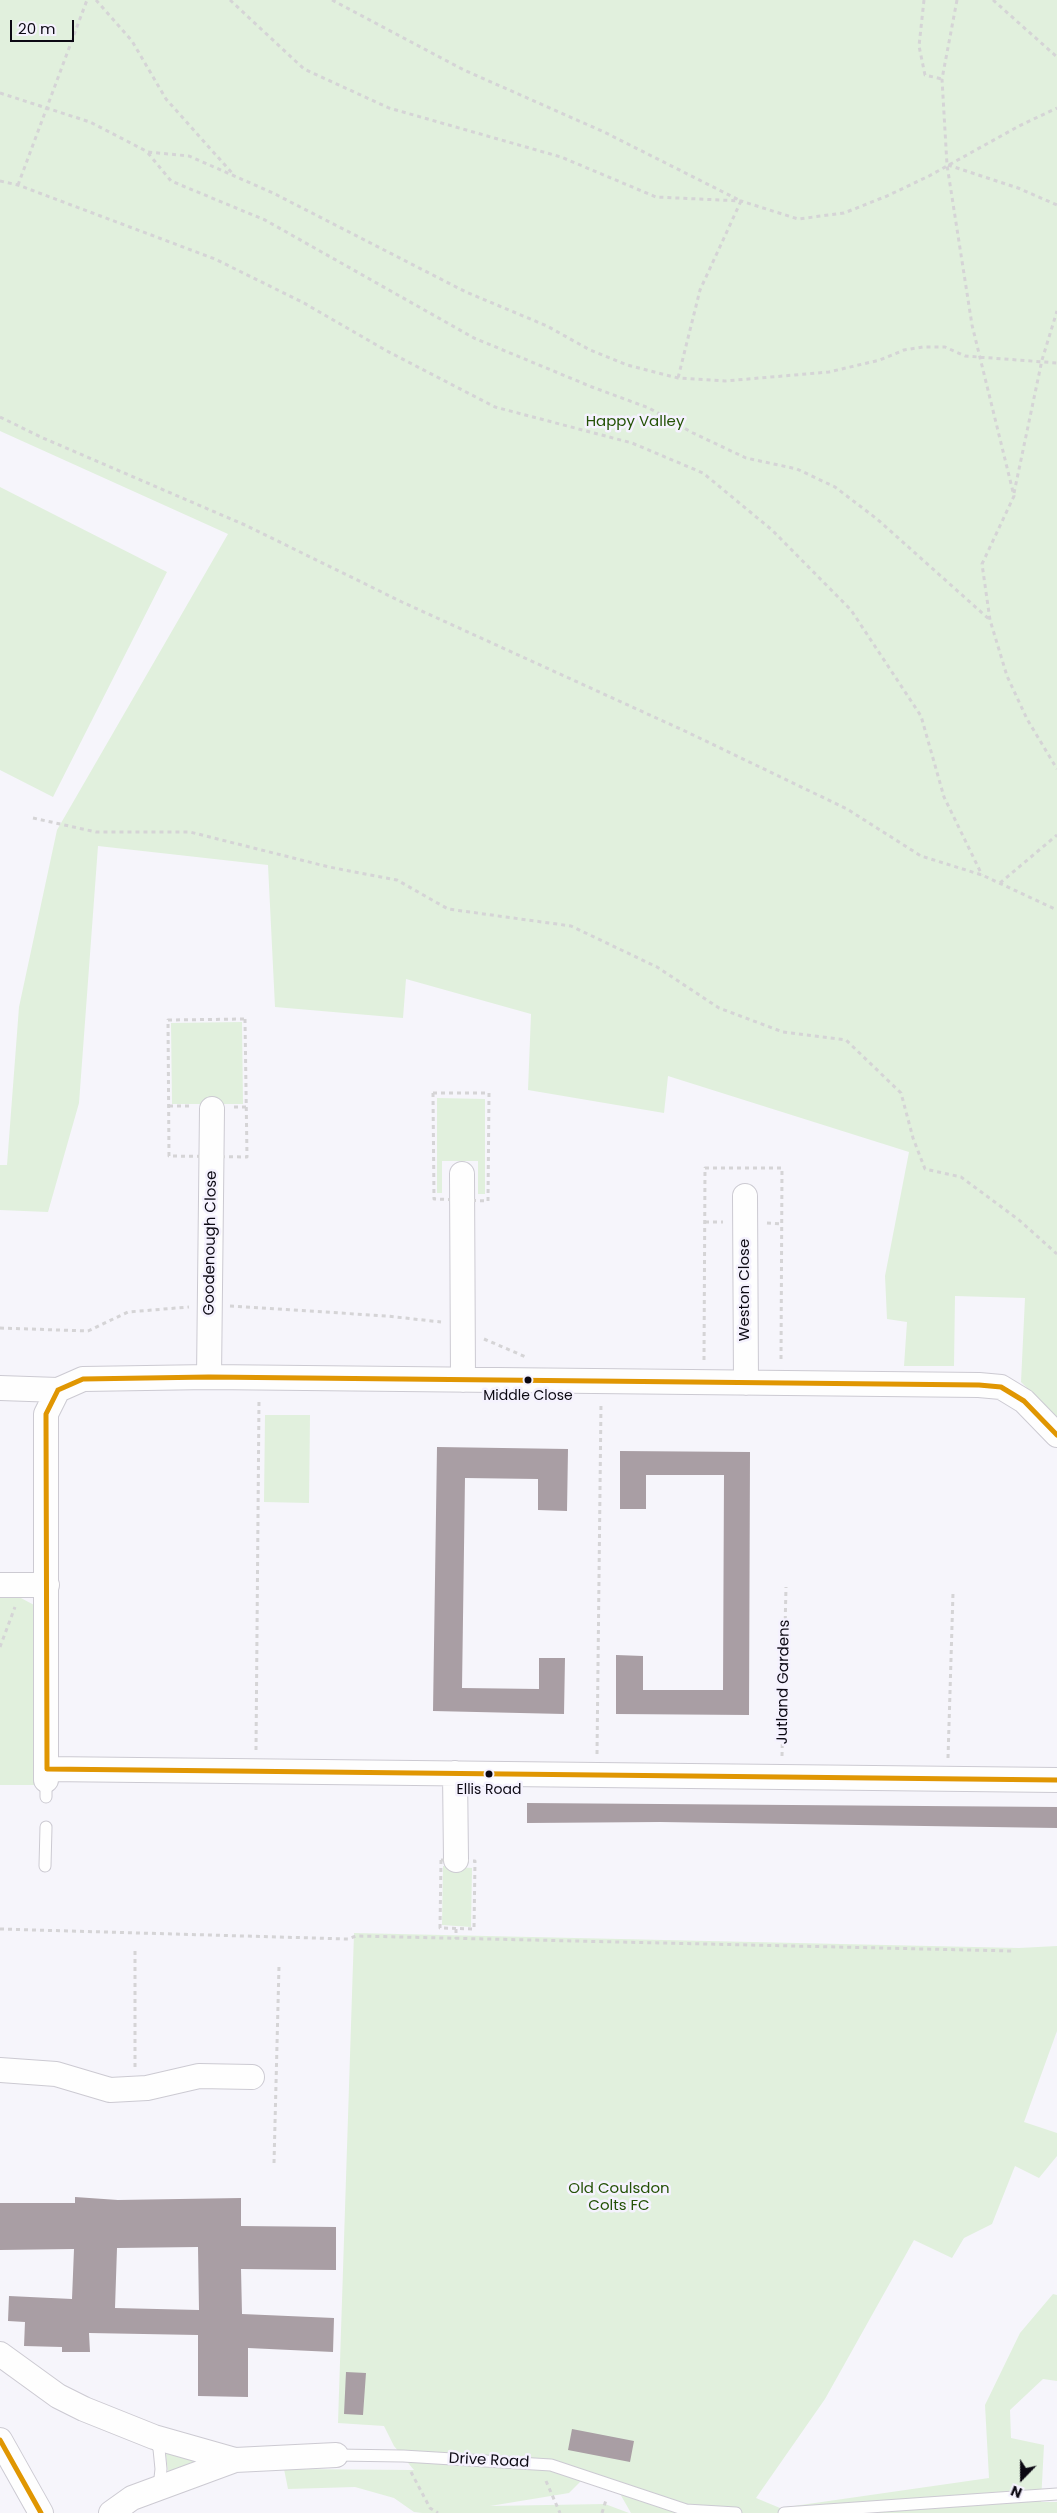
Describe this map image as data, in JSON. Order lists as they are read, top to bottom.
{
  "streets": {
    "street": ["Goodenough Close", "Weston Close", "Drive Road"],
    "path": ["Jutland Gardens"]
  },
  "parks": ["Happy Valley", "Old Coulsdon Colts FC"],
  "places": ["Middle Close", "Ellis Road"],
  "scale_bar": "20 m",
  "north": "bottom"
}
